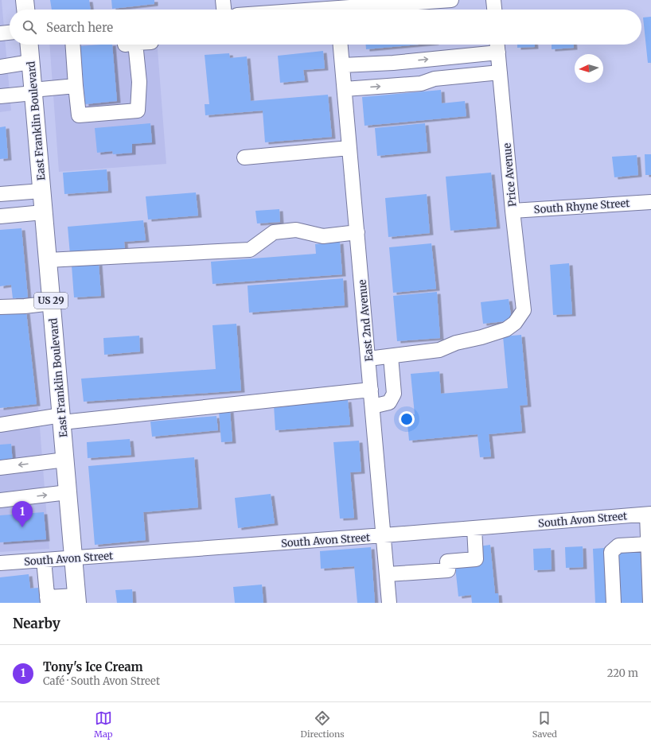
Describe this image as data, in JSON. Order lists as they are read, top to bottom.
{
  "streets": {
    "main road": ["East Franklin Boulevard", "US 29"],
    "street": [
      "Price Avenue",
      "South Rhyne Street",
      "East 2nd Avenue",
      "South Avon Street"
    ]
  },
  "crossings": [
    ["East Franklin Boulevard", "South Avon Street"],
    ["Price Avenue", "South Rhyne Street"],
    ["East 2nd Avenue", "South Avon Street"]
  ],
  "north": "left",
  "page": {
    "search": "Search here",
    "pins": "1",
    "heading": "Nearby",
    "list": [
      {
        "mark": "1",
        "name": "Tony's Ice Cream",
        "note": "Café · South Avon Street",
        "value": "220 m"
      }
    ],
    "nav": ["Map", "Directions", "Saved"]
  }
}
